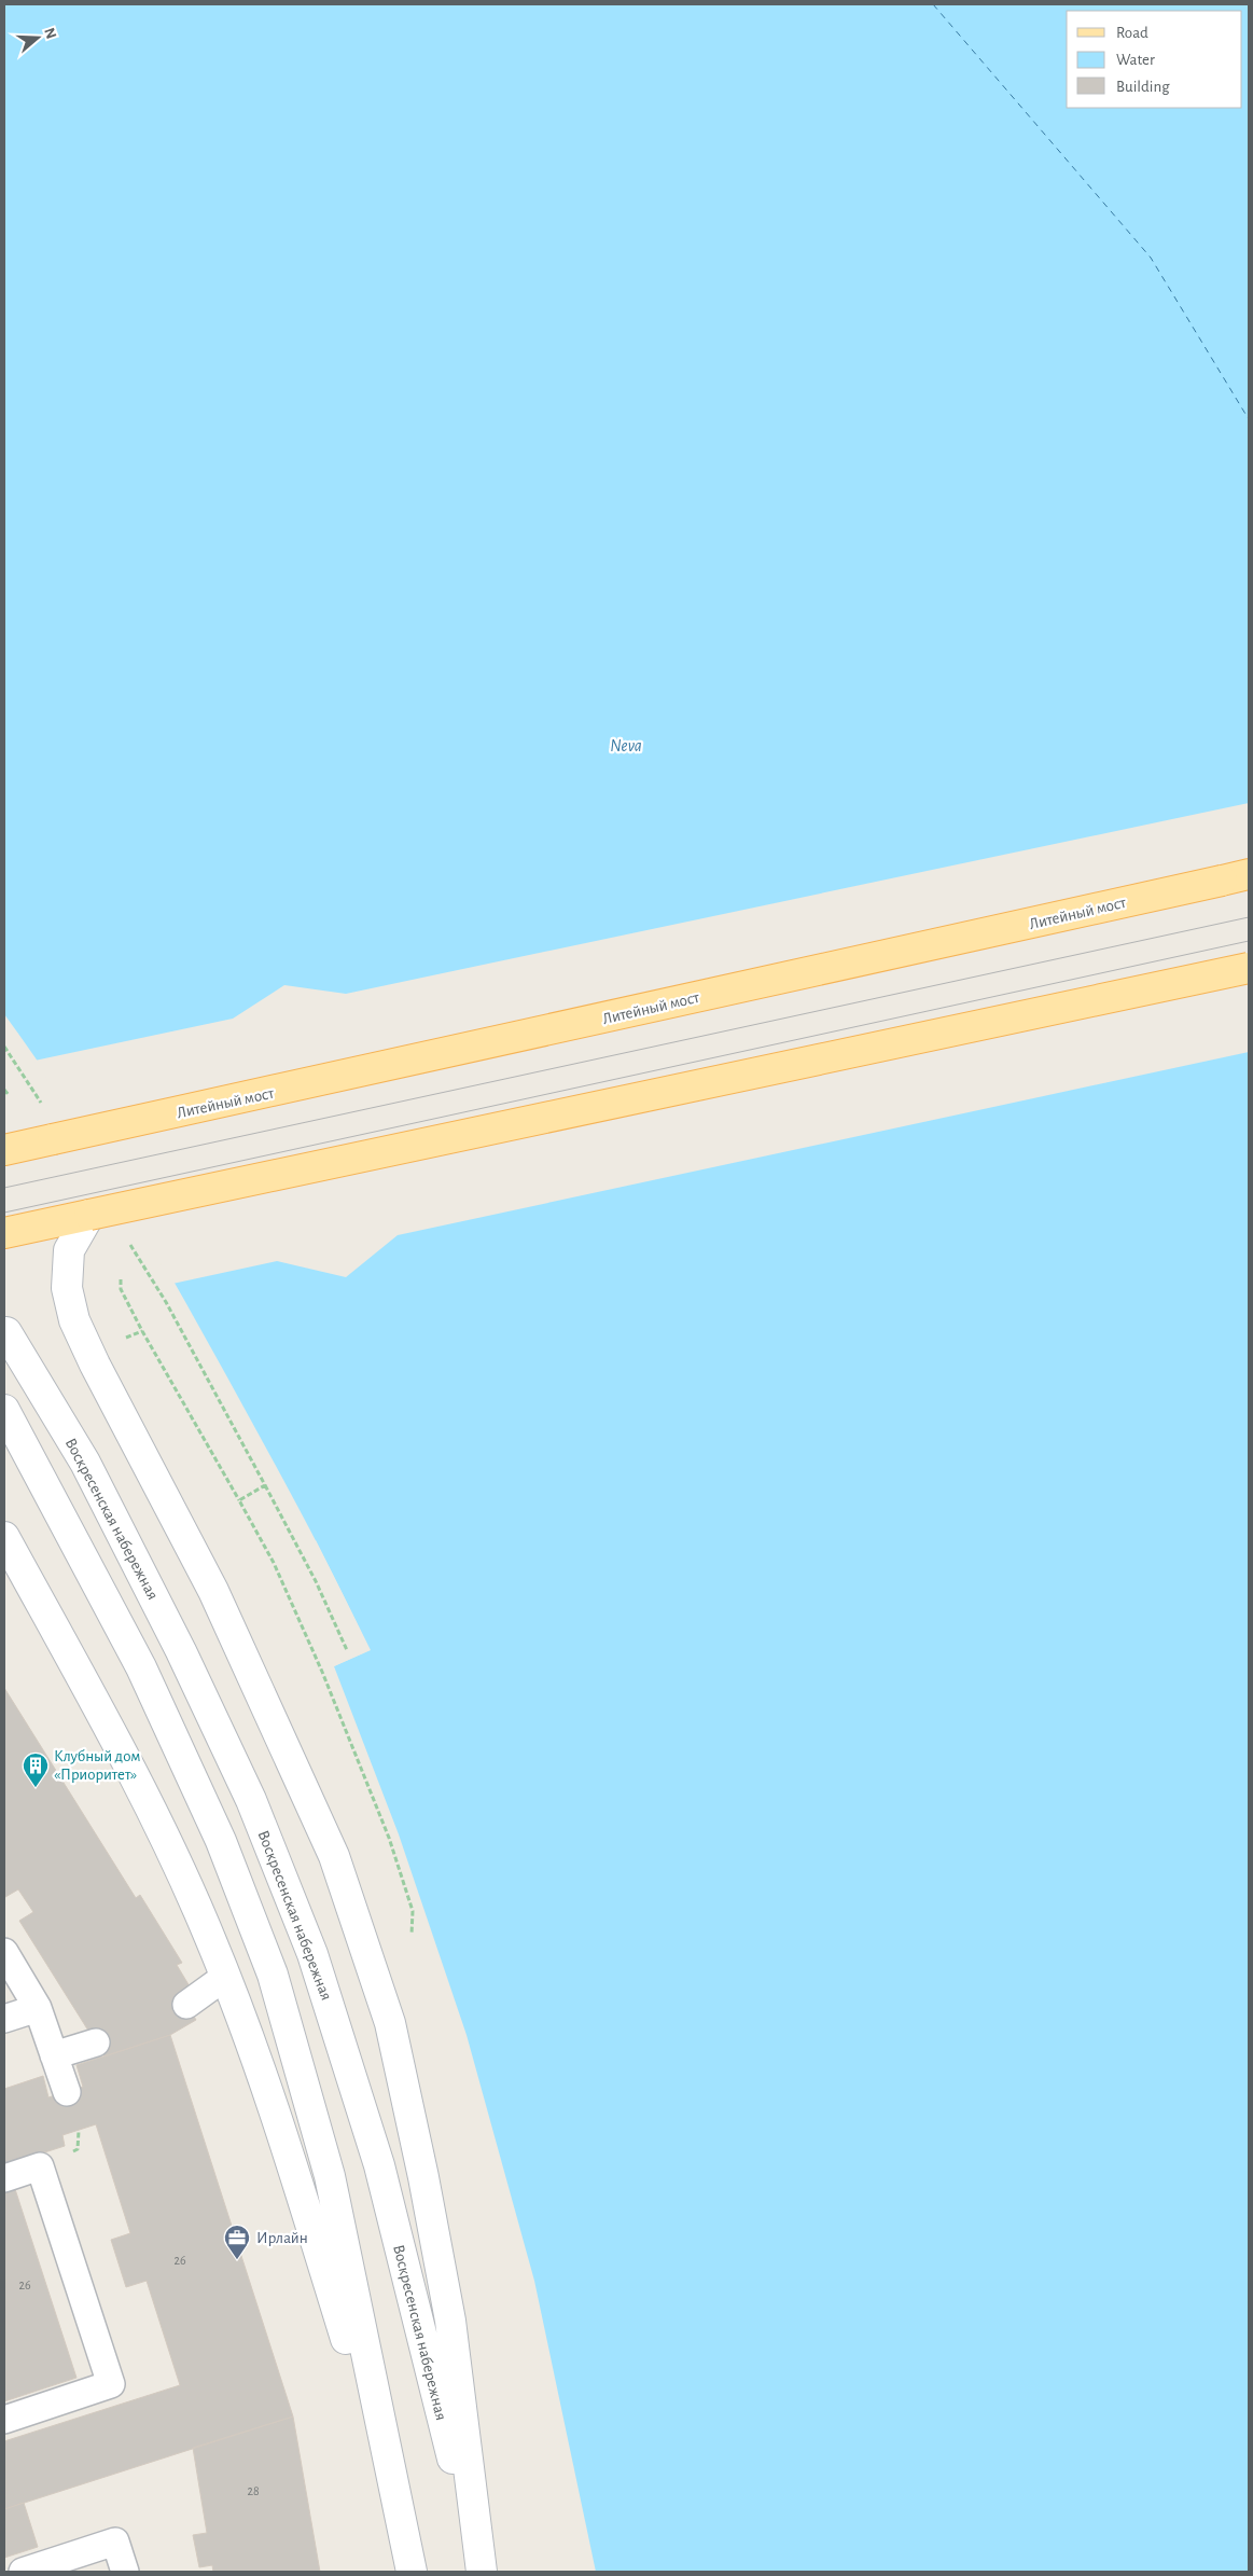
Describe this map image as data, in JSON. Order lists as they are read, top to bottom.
{
  "streets": {
    "main road": ["Литейный мост", "Воскресенская набережная"]
  },
  "water": ["Neva"],
  "places": {
    "building": ["Клубный дом «Приоритет»"],
    "office": ["Ирлайн"]
  },
  "house_numbers": ["26", "26", "28"],
  "legend": ["Road", "Water", "Building"],
  "north": "right"
}
